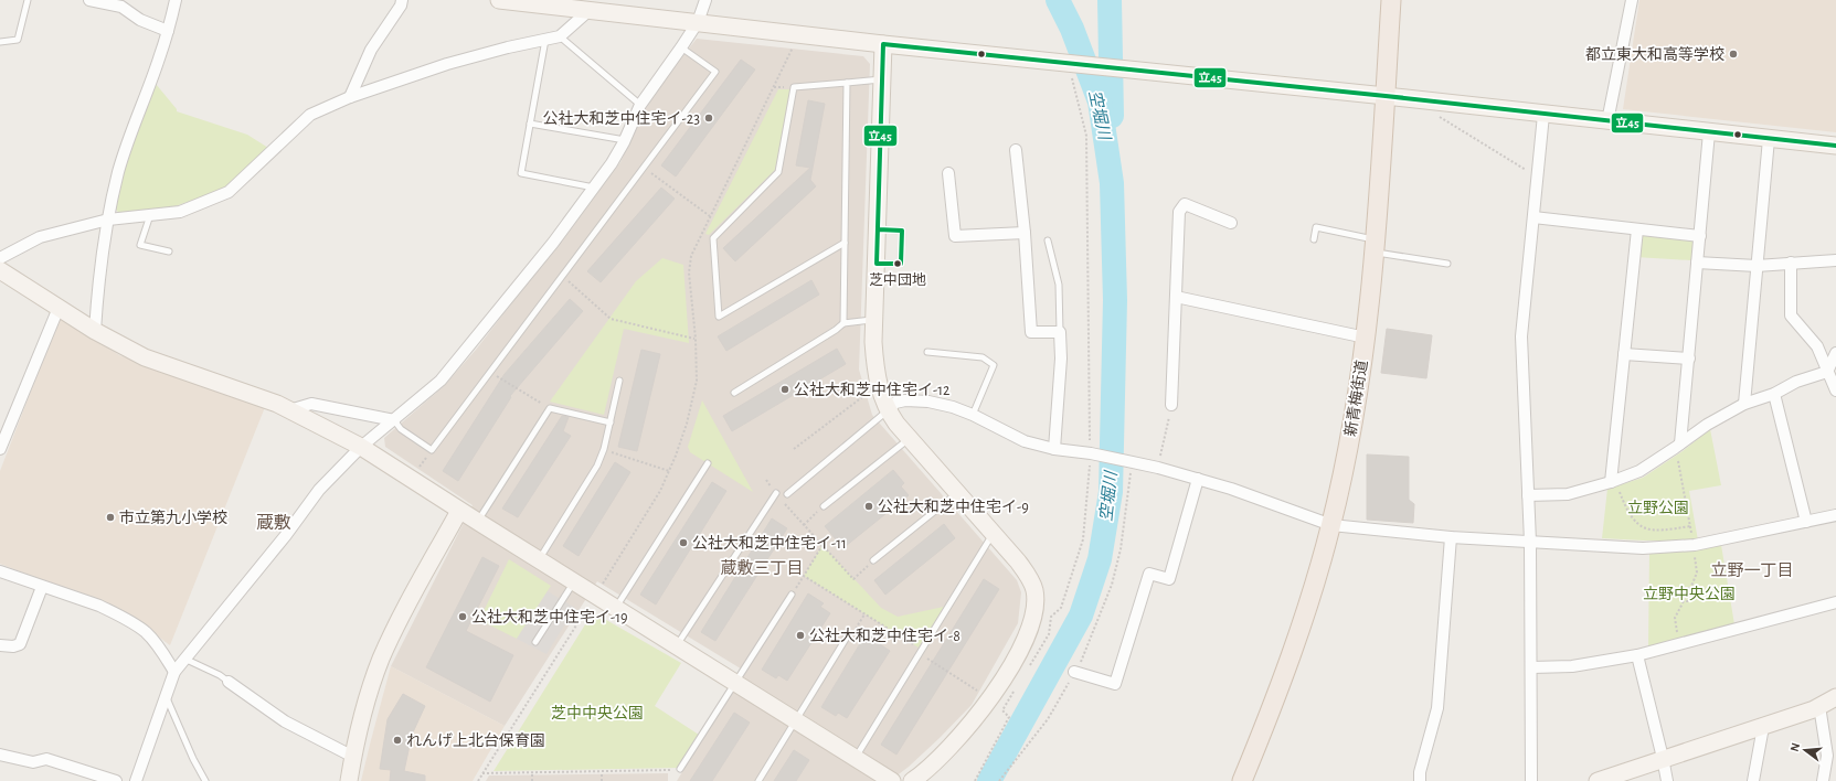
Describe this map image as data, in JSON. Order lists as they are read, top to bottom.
{
  "streets": {
    "main road": ["新青梅街道"]
  },
  "districts": ["蔵敷", "蔵敷三丁目", "立野一丁目"],
  "water": ["空堀川"],
  "parks": ["立野公園", "立野中央公園", "芝中中央公園"],
  "places": [
    "都立東大和高等学校",
    "公社大和芝中住宅イ-23",
    "芝中団地",
    "公社大和芝中住宅イ-12",
    "公社大和芝中住宅イ-9",
    "市立第九小学校",
    "公社大和芝中住宅イ-11",
    "公社大和芝中住宅イ-19",
    "公社大和芝中住宅イ-8",
    "れんげ上北台保育園"
  ],
  "lines": ["transit line 立45"],
  "north": "left"
}
